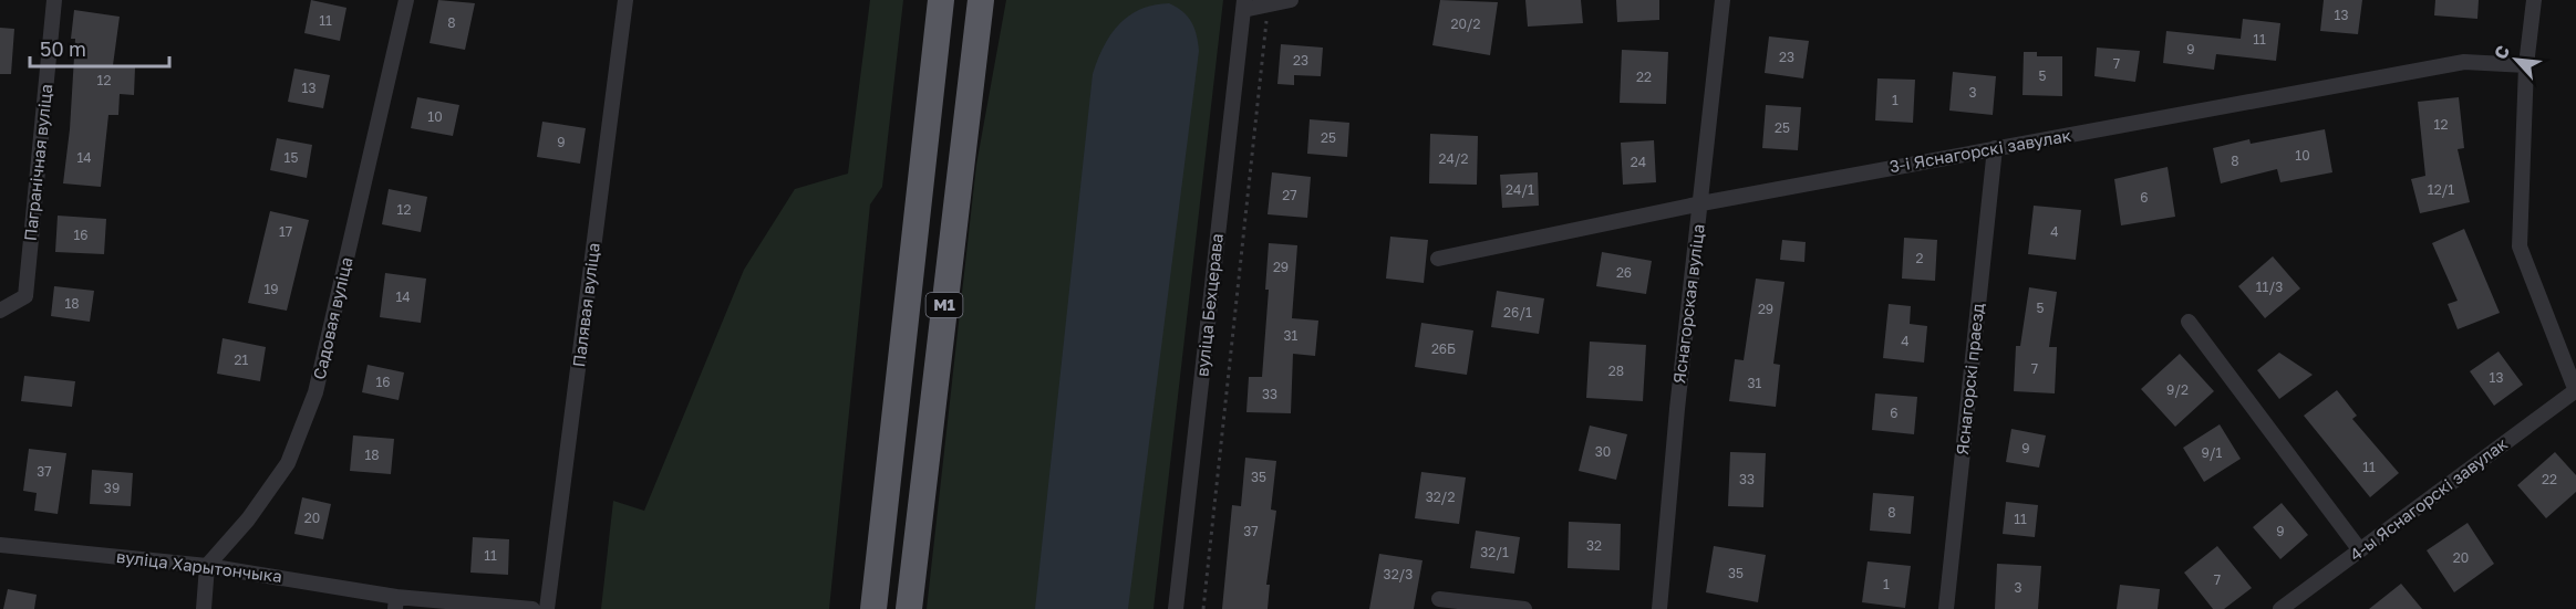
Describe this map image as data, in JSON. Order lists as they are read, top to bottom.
{
  "streets": {
    "highway": ["М1"],
    "street": [
      "3-і Яснагорскі завулак",
      "Пагранічная вуліца",
      "Яснагорская вуліца",
      "Палявая вуліца",
      "вуліца Бехцерава",
      "Садовая вуліца",
      "Яснагорскі праезд",
      "4-ы Яснагорскі завулак",
      "вуліца Харытончыка"
    ]
  },
  "crossings": [
    ["3-і Яснагорскі завулак", "Яснагорская вуліца"],
    ["3-і Яснагорскі завулак", "Яснагорскі праезд"],
    ["Садовая вуліца", "вуліца Харытончыка"]
  ],
  "house_numbers": [
    "13",
    "11",
    "8",
    "20/2",
    "11",
    "9",
    "23",
    "23",
    "7",
    "5",
    "22",
    "12",
    "13",
    "3",
    "1",
    "10",
    "12",
    "25",
    "25",
    "9",
    "10",
    "14",
    "15",
    "24/2",
    "8",
    "24",
    "24/1",
    "12/1",
    "27",
    "6",
    "12",
    "17",
    "4",
    "16",
    "2",
    "29",
    "26",
    "11/3",
    "19",
    "14",
    "18",
    "5",
    "29",
    "26/1",
    "31",
    "4",
    "26Б",
    "21",
    "7",
    "28",
    "13",
    "16",
    "31",
    "9/2",
    "33",
    "6",
    "9",
    "30",
    "9/1",
    "18",
    "11",
    "37",
    "35",
    "33",
    "22",
    "39",
    "32/2",
    "8",
    "20",
    "11",
    "37",
    "9",
    "32",
    "32/1",
    "11",
    "20",
    "35",
    "32/3",
    "7",
    "1",
    "3"
  ],
  "scale_bar": "50 m",
  "north": "top left"
}
